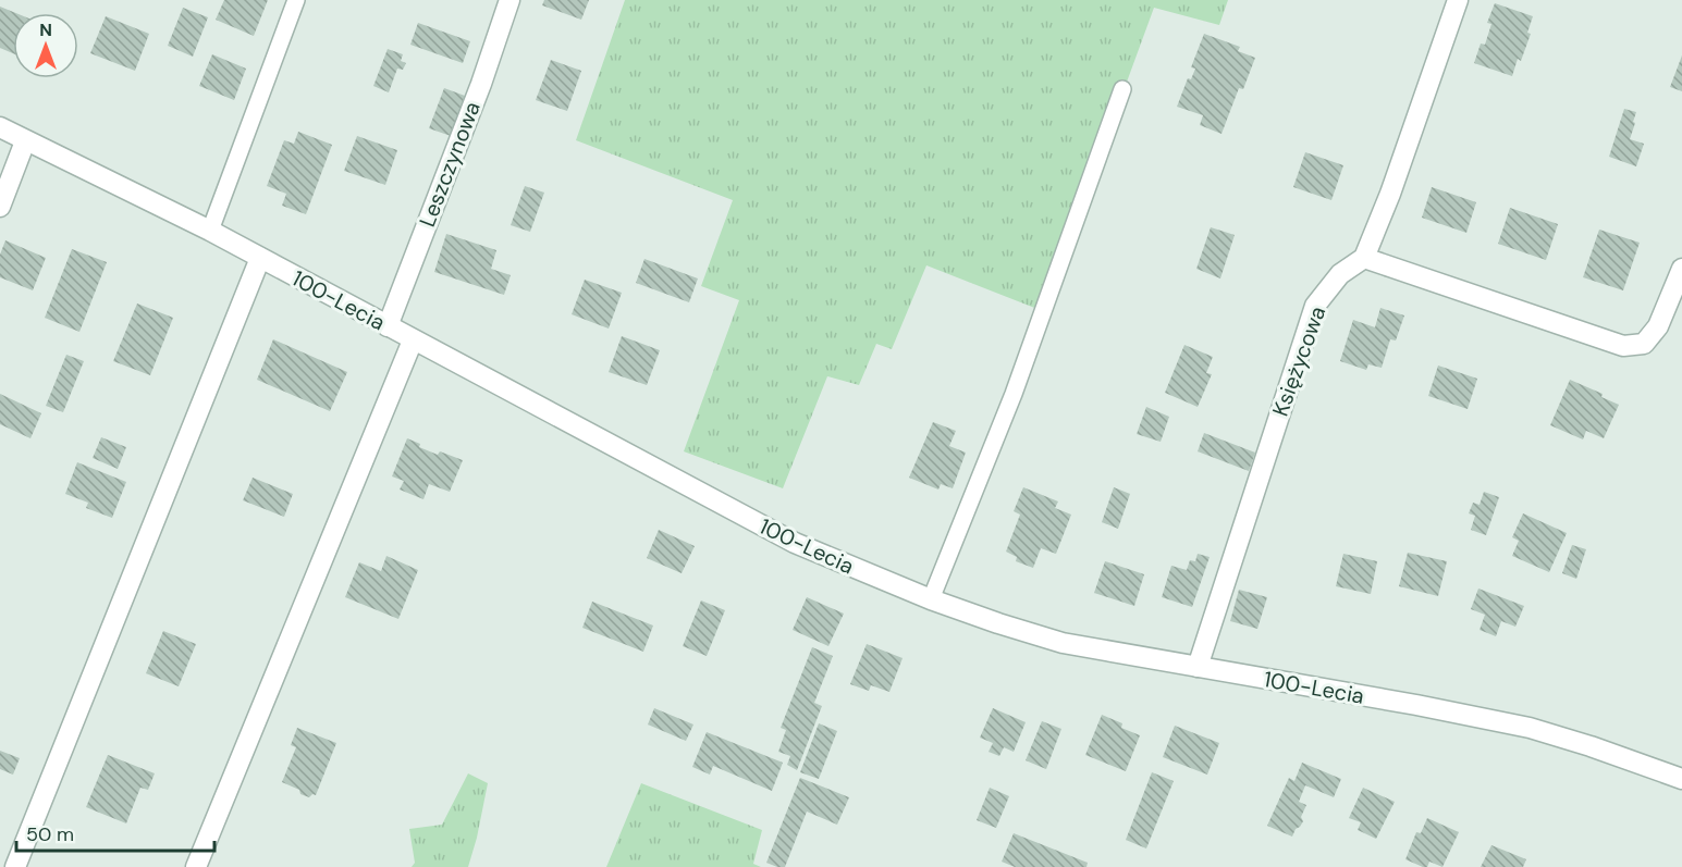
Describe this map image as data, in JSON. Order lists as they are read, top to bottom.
{
  "streets": {
    "street": ["Leszczynowa", "100-Lecia", "Księżycowa"]
  },
  "crossings": [
    ["Leszczynowa", "100-Lecia"],
    ["100-Lecia", "Księżycowa"]
  ],
  "scale_bar": "50 m",
  "north": "top"
}
